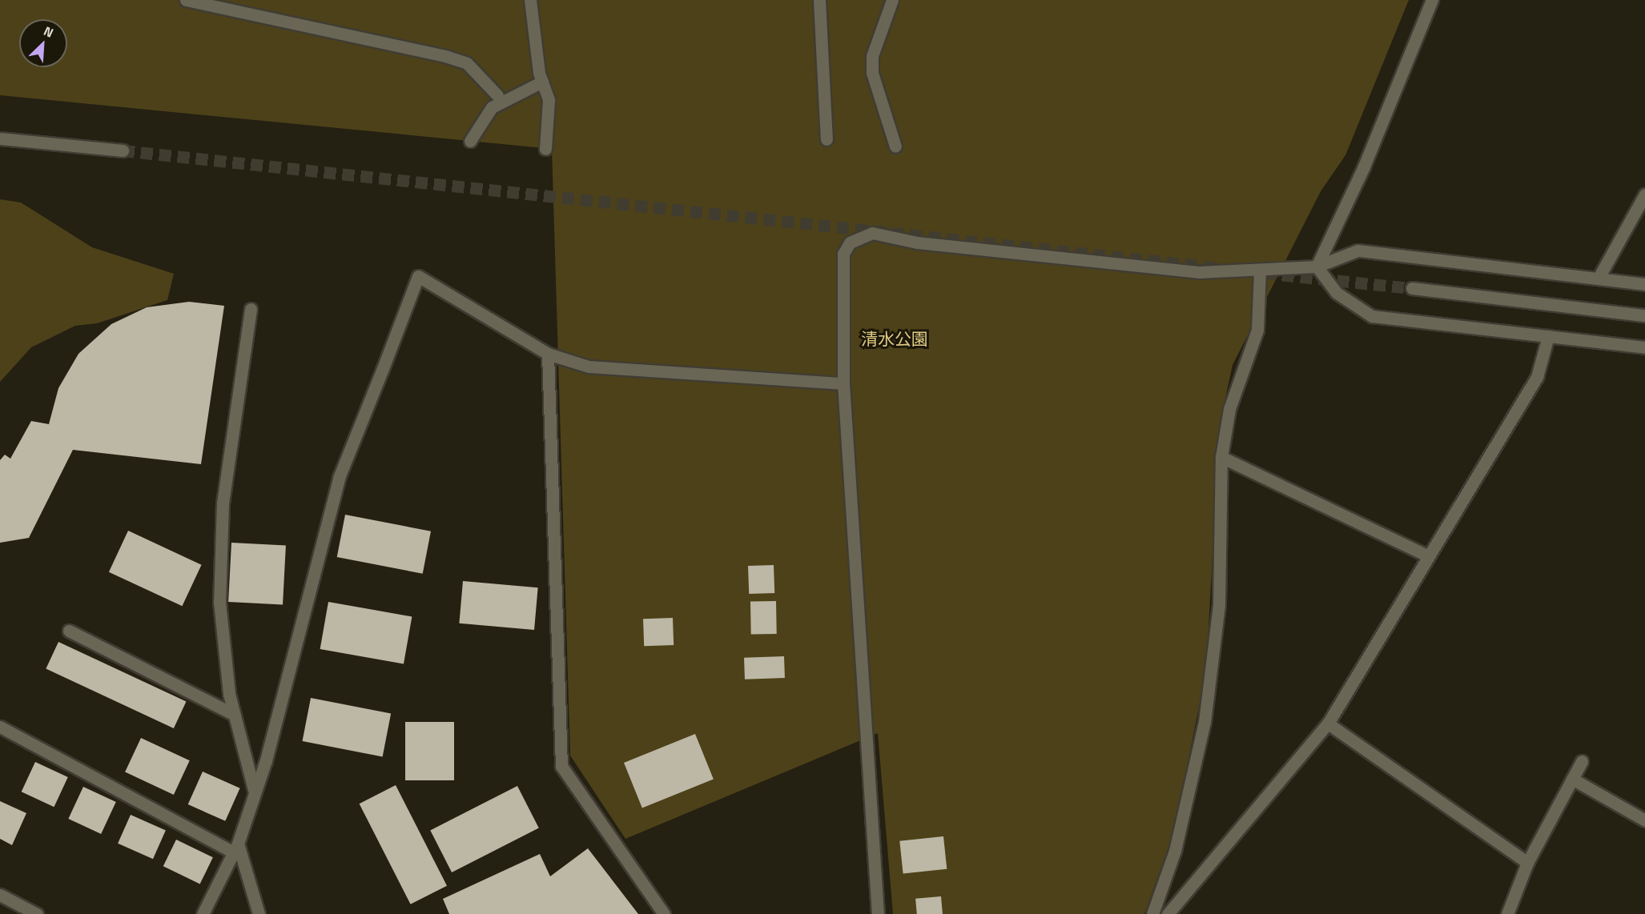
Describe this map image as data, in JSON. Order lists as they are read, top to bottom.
{
  "parks": ["清水公園"],
  "north": "top right"
}
